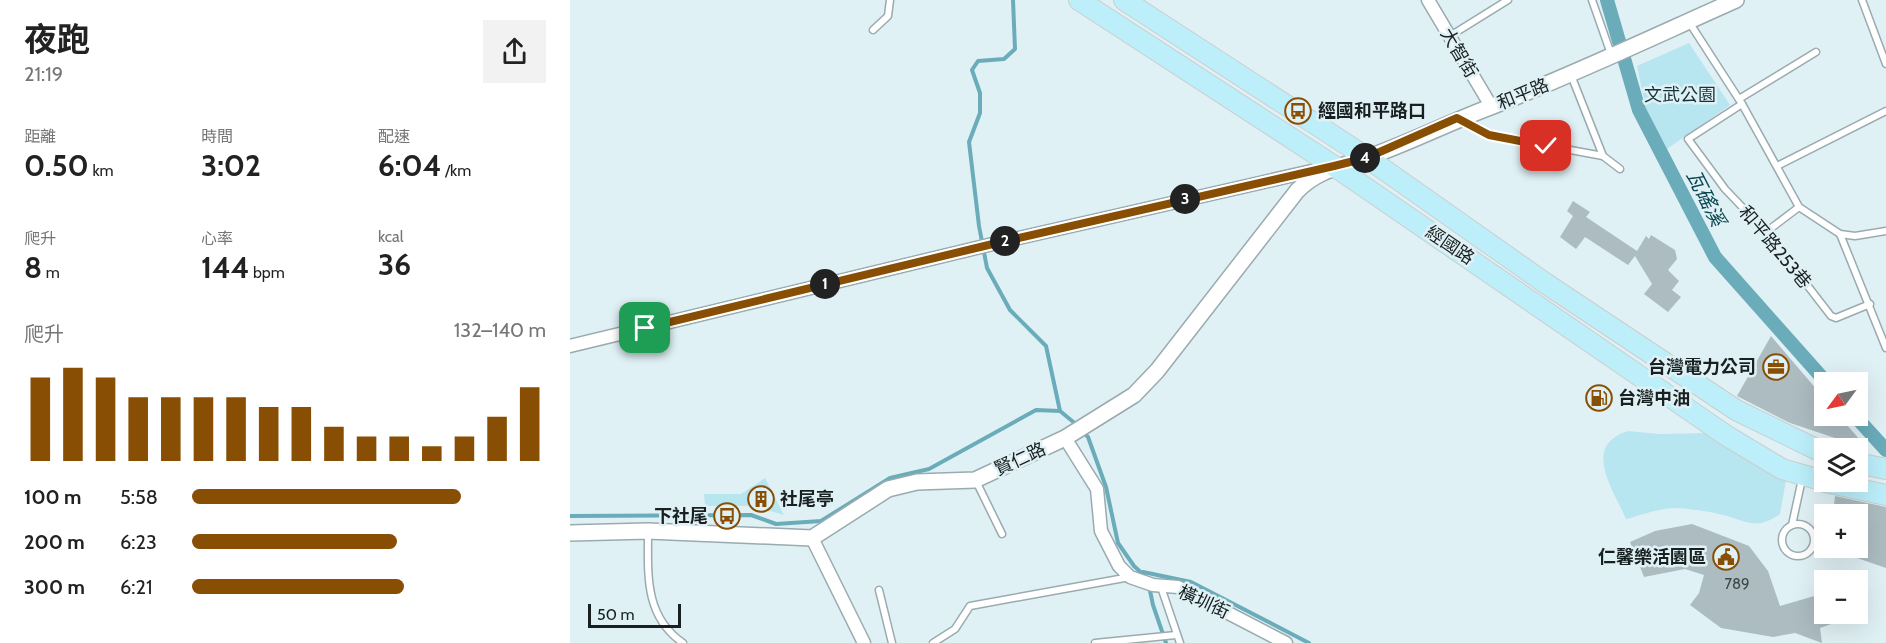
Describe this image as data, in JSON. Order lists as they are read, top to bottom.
{
  "streets": {
    "main road": ["經國路"],
    "street": [
      "大智街",
      "和平路",
      "賢仁路",
      "橫圳街"
    ],
    "lane": ["和平路253巷"]
  },
  "crossings": [
    ["大智街", "和平路"],
    ["和平路", "經國路"],
    ["和平路", "賢仁路"],
    ["經國路", "賢仁路"]
  ],
  "water": ["瓦磘溪"],
  "parks": ["文武公園"],
  "places": {
    "bus stop": ["經國和平路口", "下社尾"],
    "office": ["台灣電力公司"],
    "fuel station": ["台灣中油"],
    "building": ["社尾亭"],
    "public building": ["仁馨樂活園區"]
  },
  "house_numbers": ["789"],
  "scale_bar": "50 m",
  "north": "bottom left",
  "page": {
    "heading": ["夜跑", "21:19"],
    "stats": [
      ["距離", "0.50 km"],
      ["時間", "3:02"],
      ["配速", "6:04 /km"],
      ["爬升", "8 m"],
      ["心率", "144 bpm"],
      ["kcal", "36"]
    ],
    "pins": [
      "4",
      "3",
      "2",
      "1"
    ],
    "chart": ["爬升", "132–140 m"],
    "map_buttons": ["+", "−"],
    "list": [
      {
        "name": "100 m",
        "note": "5:58"
      },
      {
        "name": "200 m",
        "note": "6:23"
      },
      {
        "name": "300 m",
        "note": "6:21"
      }
    ],
    "scale": "50 m"
  }
}
